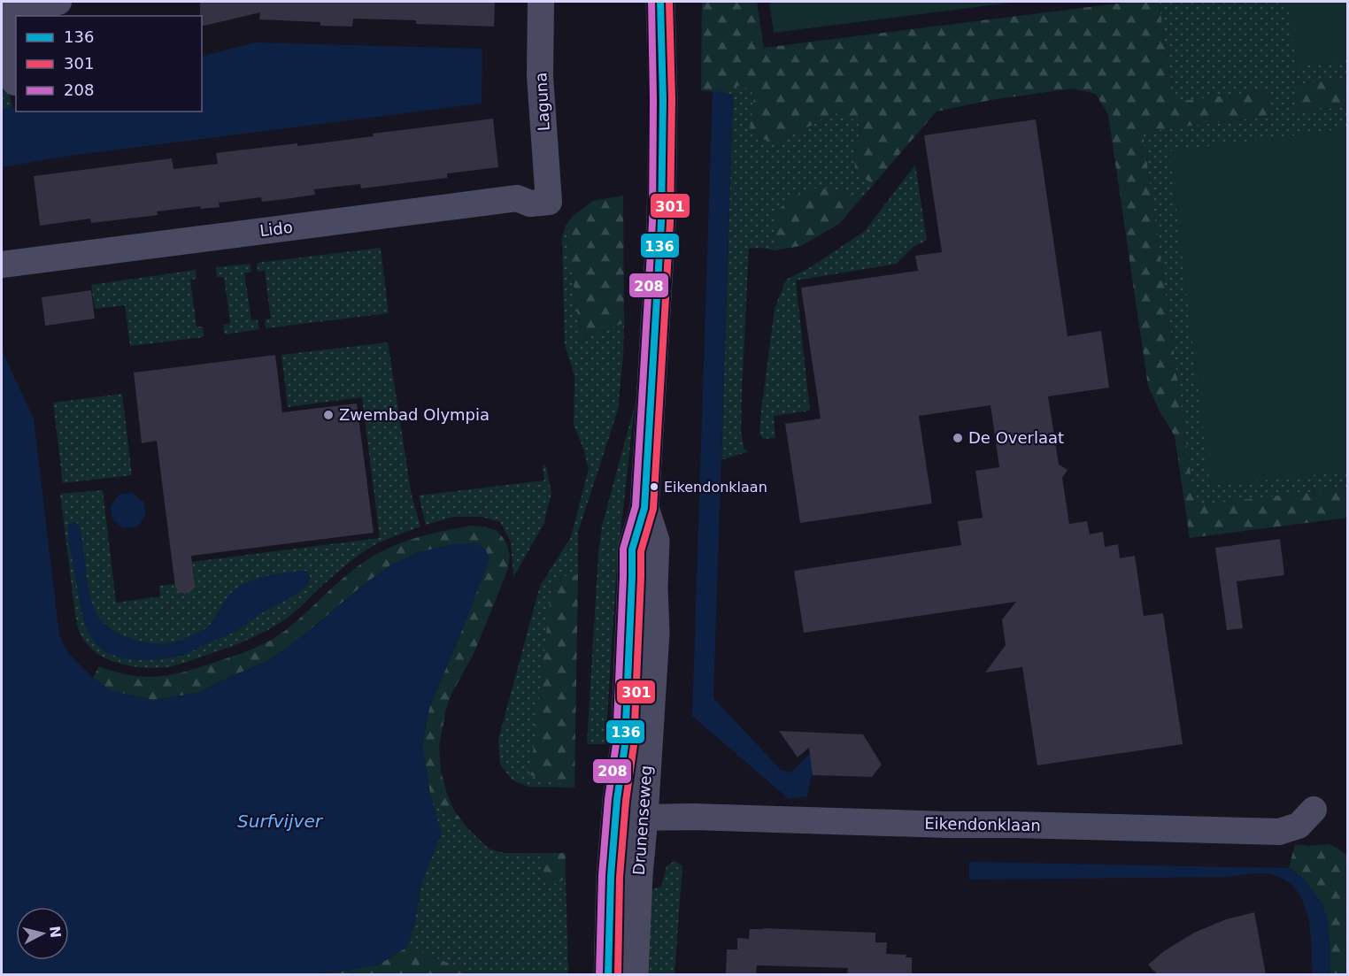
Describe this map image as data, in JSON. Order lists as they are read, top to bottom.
{
  "streets": {
    "street": [
      "Laguna",
      "Lido",
      "Drunenseweg",
      "Eikendonklaan"
    ]
  },
  "crossings": [
    ["Laguna", "Lido"],
    ["Drunenseweg", "Eikendonklaan"]
  ],
  "water": ["Surfvijver"],
  "places": ["Zwembad Olympia", "De Overlaat", "Eikendonklaan"],
  "lines": ["transit line 136", "transit line 301", "transit line 208"],
  "legend": ["136", "301", "208"],
  "north": "right"
}
